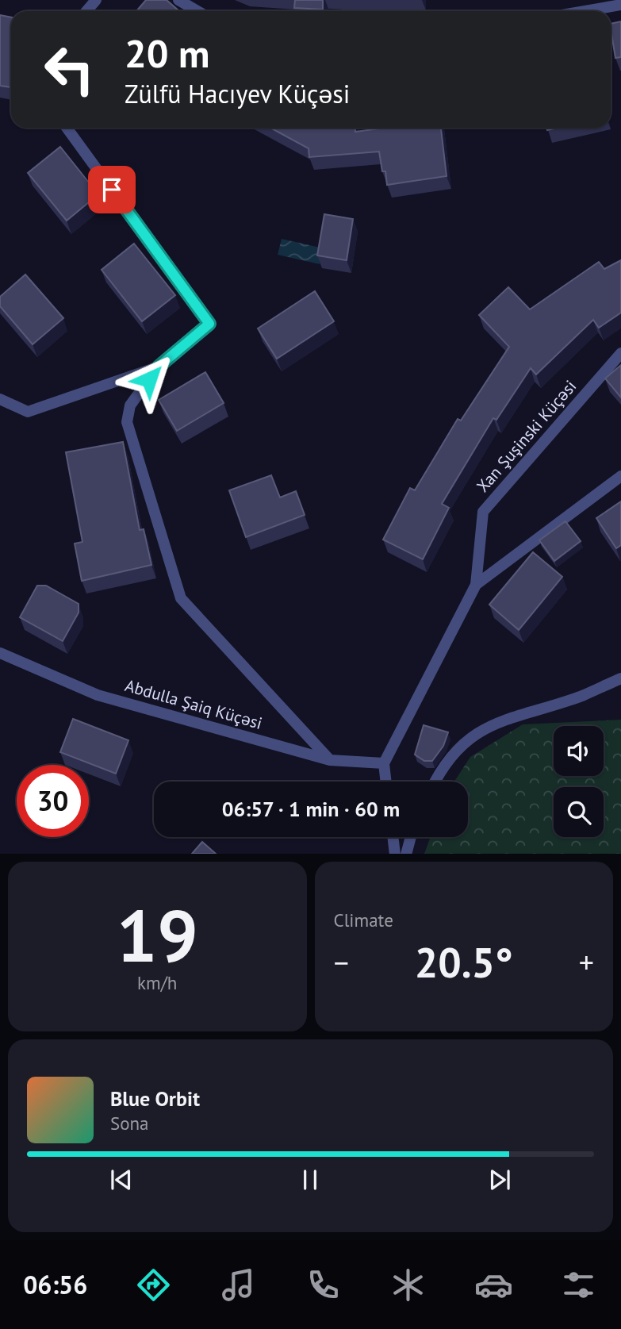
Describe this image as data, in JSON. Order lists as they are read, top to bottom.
{
  "streets": {
    "street": ["Xan Şuşinski Küçəsi", "Abdulla Şaiq Küçəsi"]
  },
  "crossings": [
    ["Xan Şuşinski Küçəsi", "Abdulla Şaiq Küçəsi"]
  ],
  "page": {
    "turn": ["20 m", "Zülfü Hacıyev Küçəsi"],
    "limit": "30",
    "trip": "06:57 · 1 min · 60 m",
    "tile": [
      ["19", "km/h"],
      "Climate"
    ],
    "heat": ["−", "20.5°", "+"],
    "song": ["Blue Orbit", "Sona"],
    "tabs": "06:56"
  }
}
